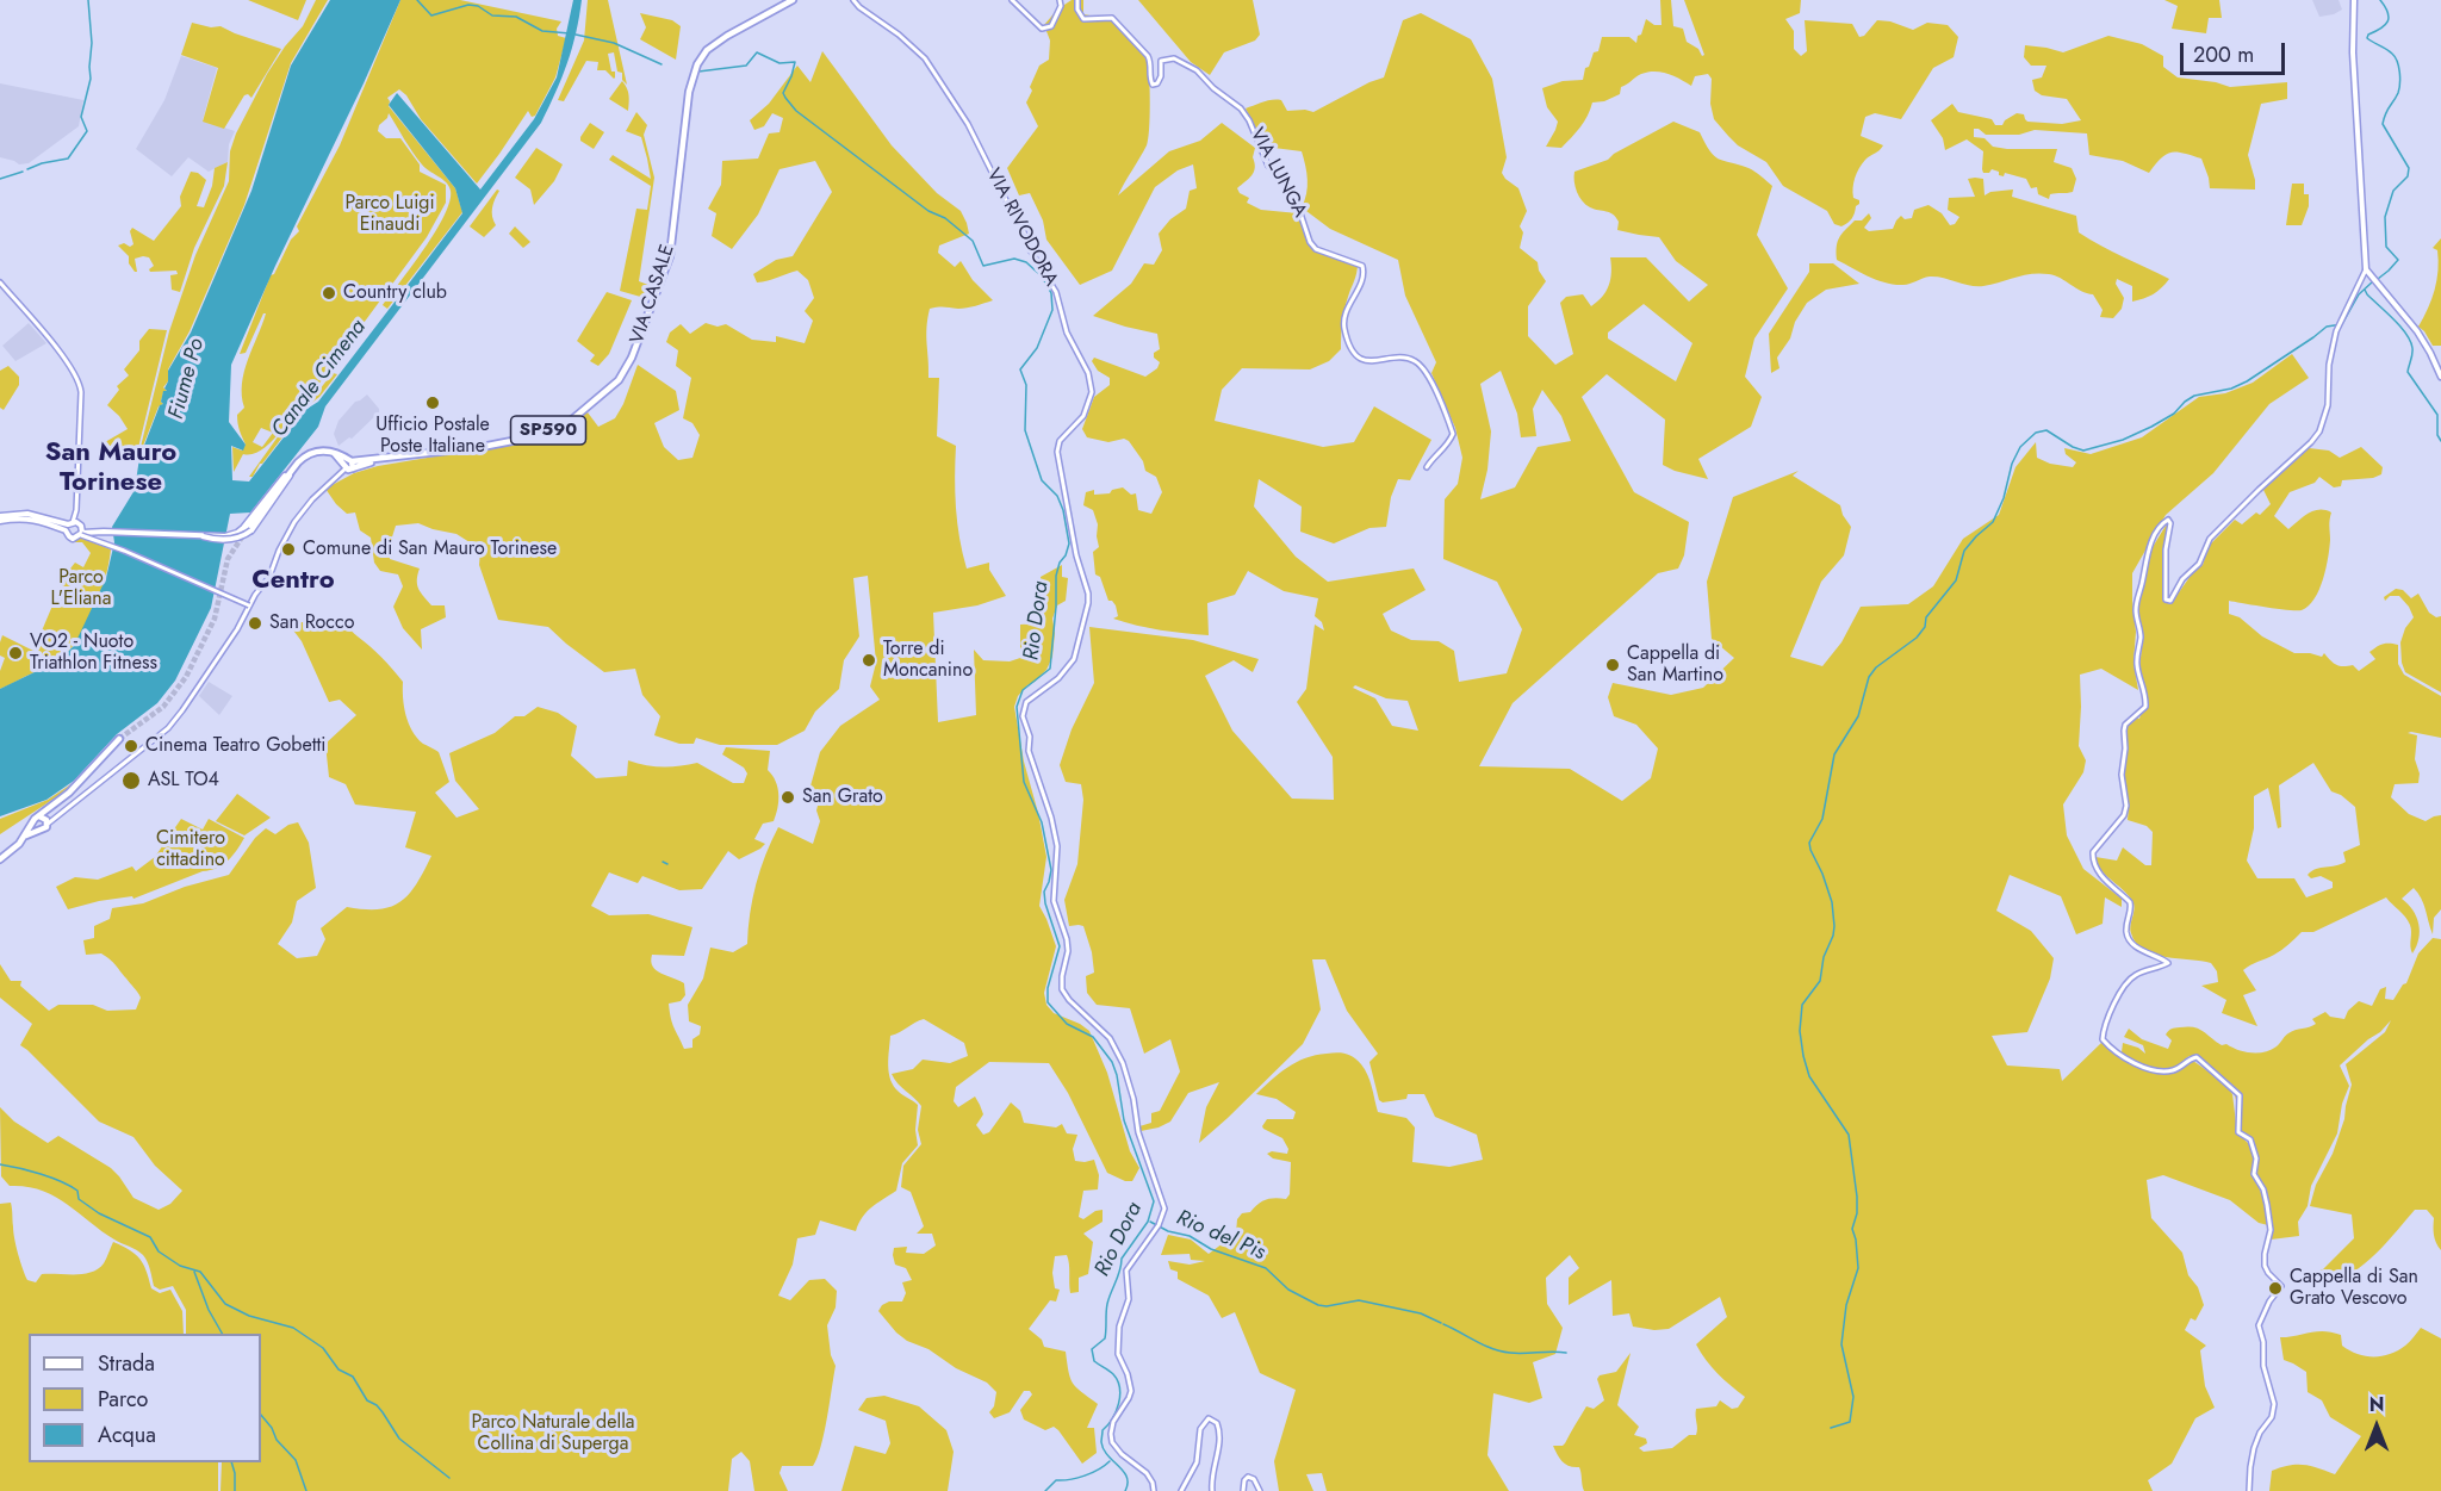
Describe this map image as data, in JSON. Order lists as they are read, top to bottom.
{
  "streets": {
    "main road": ["VIA CASALE", "SP590"],
    "street": ["VIA LUNGA", "VIA RIVODORA"]
  },
  "crossings": [
    ["VIA CASALE", "SP590"]
  ],
  "districts": ["San Mauro Torinese", "Centro"],
  "water": [
    "Fiume Po",
    "Canale Cimena",
    "Rio Dora",
    "Rio del Pis"
  ],
  "parks": [
    "Parco Luigi Einaudi",
    "Parco L'Eliana",
    "Cimitero cittadino",
    "Parco Naturale della Collina di Superga"
  ],
  "places": [
    "Country club",
    "Ufficio Postale Poste Italiane",
    "Comune di San Mauro Torinese",
    "San Rocco",
    "VO2 - Nuoto Triathlon Fitness",
    "Torre di Moncanino",
    "Cappella di San Martino",
    "Cinema Teatro Gobetti",
    "ASL TO4",
    "San Grato",
    "Cappella di San Grato Vescovo"
  ],
  "legend": ["Strada", "Parco", "Acqua"],
  "scale_bar": "200 m",
  "north": "top"
}
